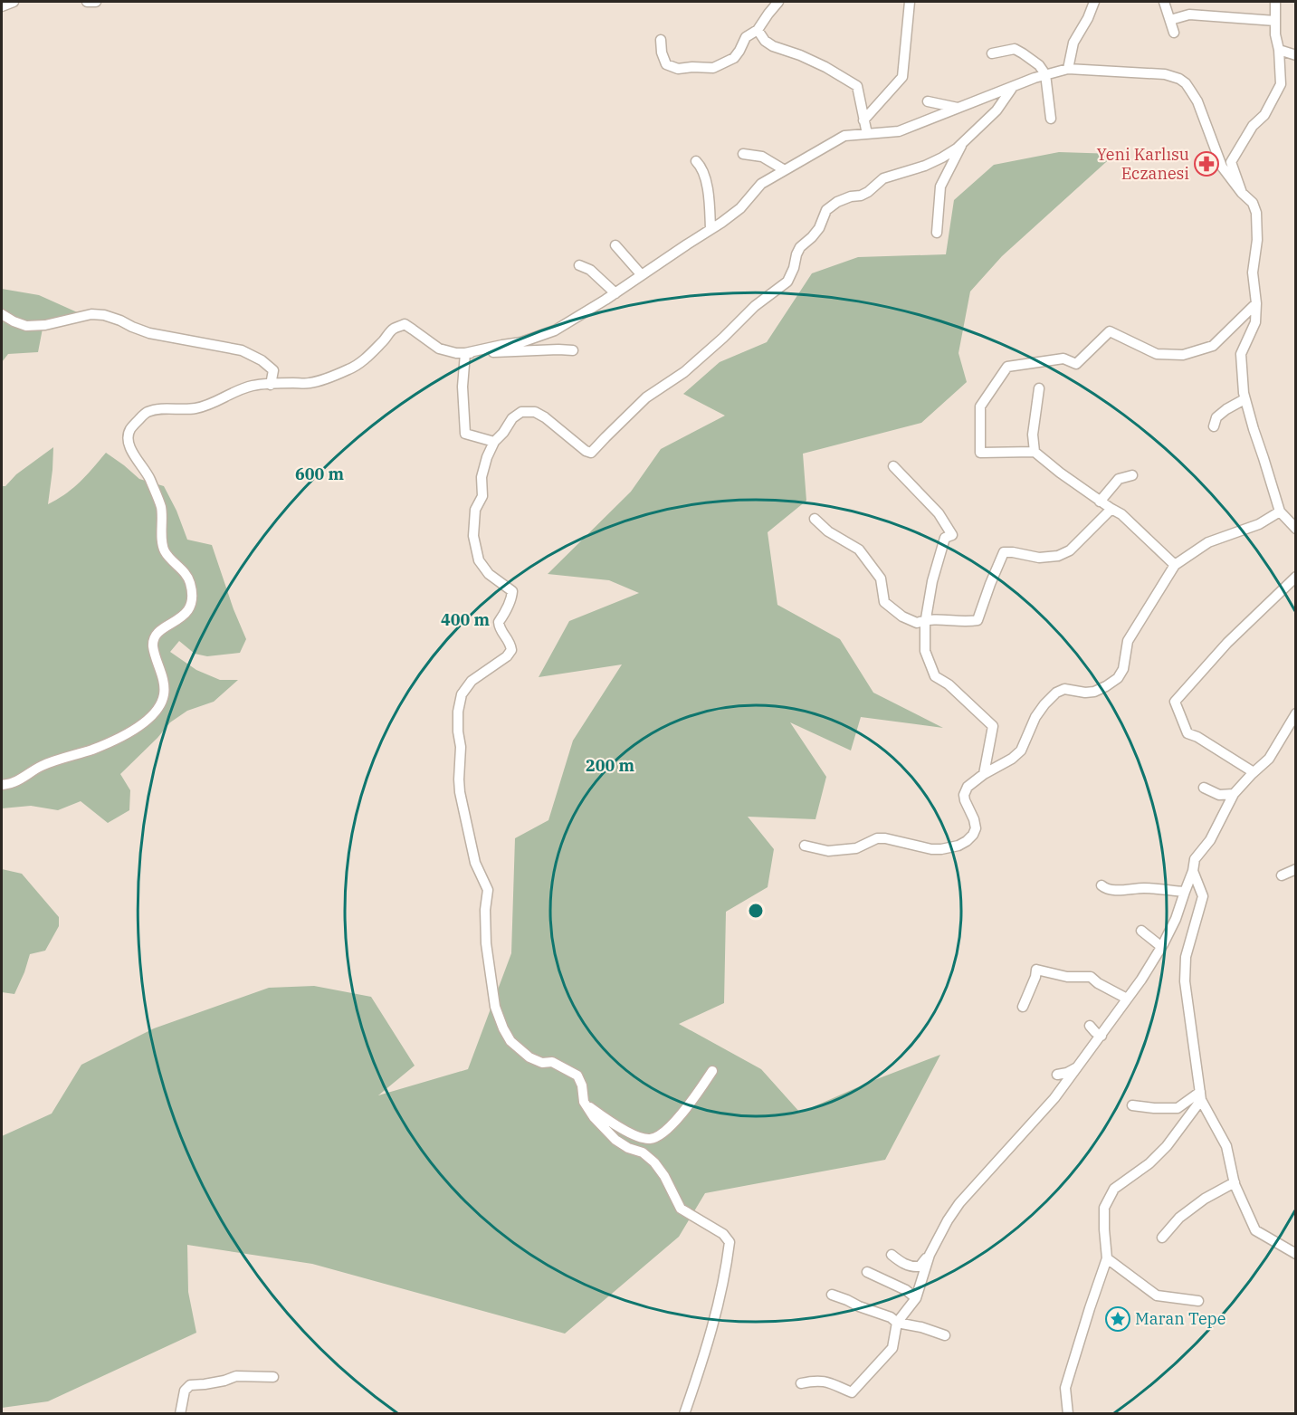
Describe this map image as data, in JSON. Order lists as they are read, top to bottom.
{
  "places": {
    "pharmacy": ["Yeni Karlısu Eczanesi"],
    "place": ["Maran Tepe"]
  },
  "rings": ["600 m", "400 m", "200 m"]
}
